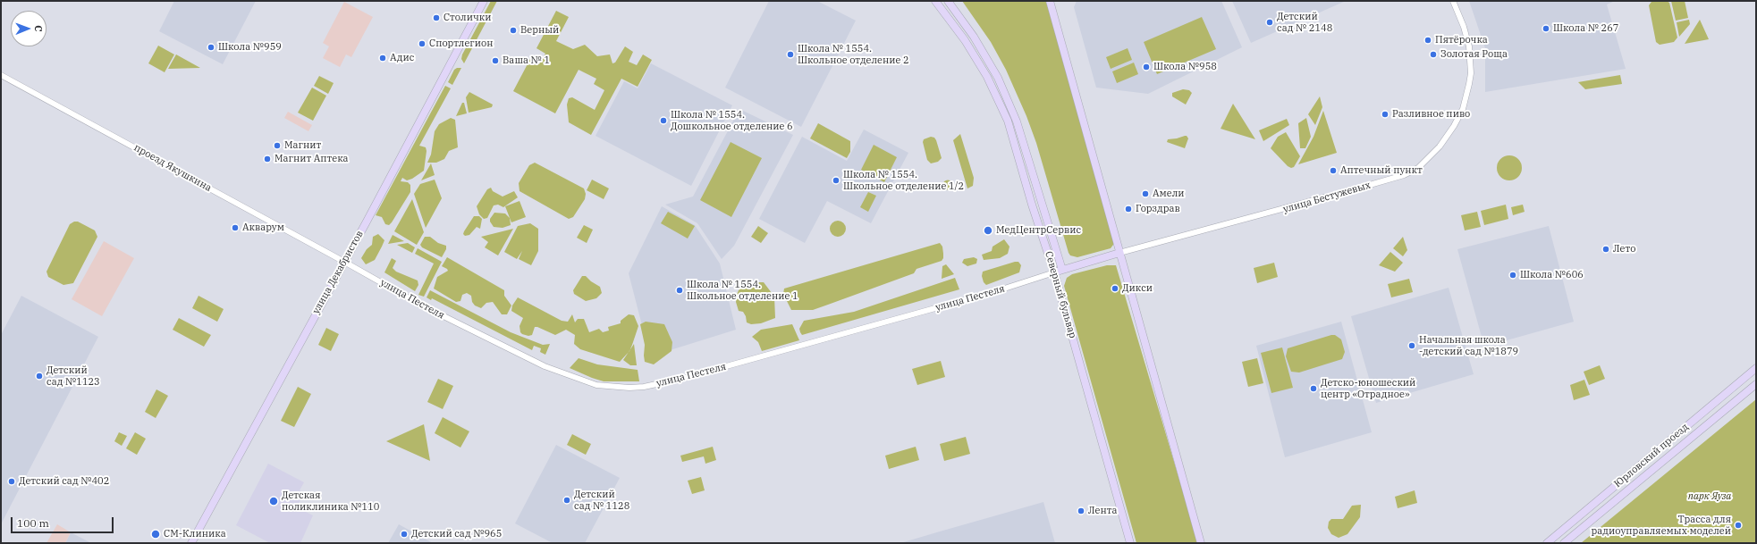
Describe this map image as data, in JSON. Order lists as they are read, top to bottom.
{
  "streets": {
    "main road": [
      "улица Бестужевых",
      "улица Декабристов",
      "Северный бульвар",
      "Юрловский проезд"
    ],
    "street": ["проезд Якушкина", "улица Пестеля"]
  },
  "crossings": [
    ["проезд Якушкина", "улица Декабристов"],
    ["проезд Якушкина", "улица Пестеля"],
    ["улица Бестужевых", "Северный бульвар"],
    ["улица Бестужевых", "улица Пестеля"],
    ["улица Декабристов", "улица Пестеля"],
    ["Северный бульвар", "улица Пестеля"]
  ],
  "parks": ["парк Яуза"],
  "places": [
    "Столички",
    "Детский сад № 2148",
    "Школа № 267",
    "Верный",
    "Пятёрочка",
    "Спортлегион",
    "Школа №959",
    "Школа № 1554. Школьное отделение 2",
    "Золотая Роща",
    "Адис",
    "Ваша № 1",
    "Школа №958",
    "Разливное пиво",
    "Школа № 1554. Дошкольное отделение 6",
    "Магнит",
    "Магнит Аптека",
    "Аптечный пункт",
    "Школа № 1554. Школьное отделение 1/2",
    "Амели",
    "Горздрав",
    "Акварум",
    "МедЦентрСервис",
    "Лето",
    "Школа №606",
    "Дикси",
    "Школа № 1554. Школьное отделение 1",
    "Начальная школа -детский сад №1879",
    "Детский сад №1123",
    "Детско-юношеский центр «Отрадное»",
    "Детский сад №402",
    "Детский сад № 1128",
    "Детская поликлиника №110",
    "Лента",
    "Трасса для радиоуправляемых моделей",
    "СМ-Клиника",
    "Детский сад №965"
  ],
  "scale_bar": "100 m",
  "north": "right"
}
